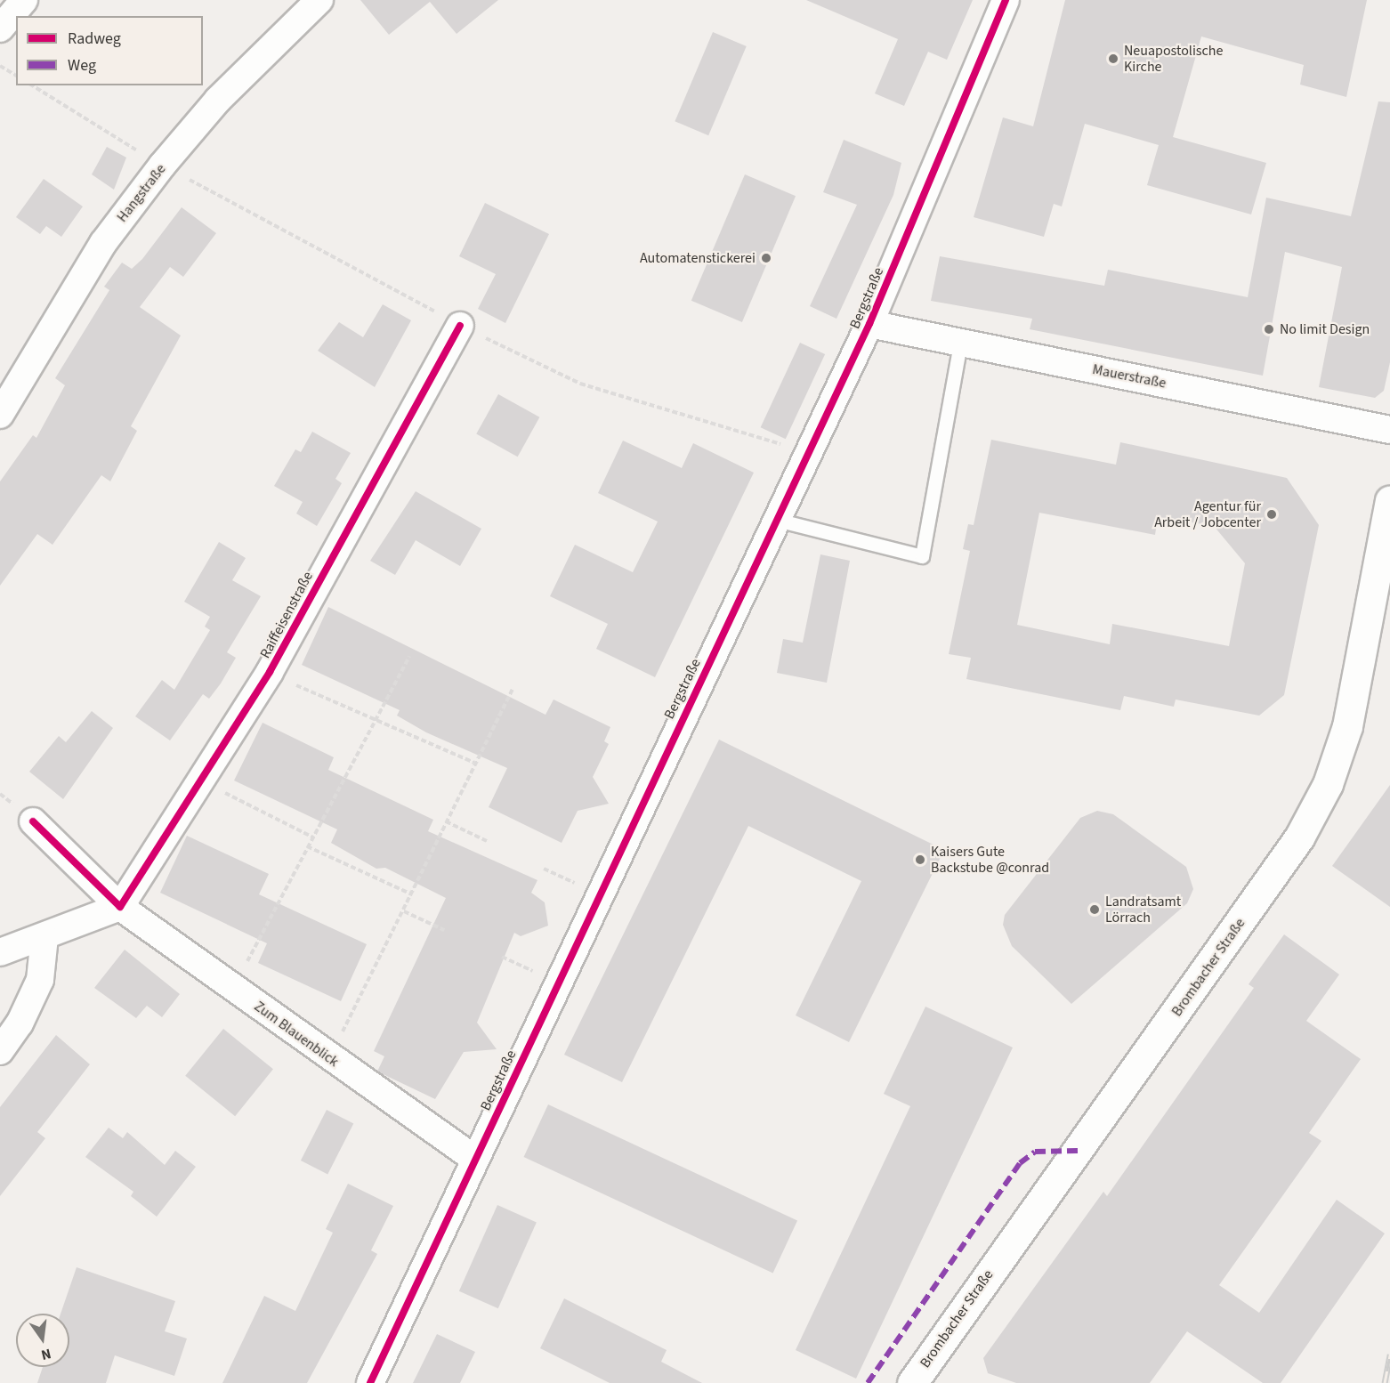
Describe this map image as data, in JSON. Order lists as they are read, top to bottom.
{
  "streets": {
    "main road": ["Brombacher Straße"],
    "street": [
      "Hangstraße",
      "Bergstraße",
      "Mauerstraße",
      "Raiffeisenstraße",
      "Zum Blauenblick"
    ]
  },
  "crossings": [
    ["Bergstraße", "Mauerstraße"],
    ["Bergstraße", "Zum Blauenblick"],
    ["Raiffeisenstraße", "Zum Blauenblick"]
  ],
  "places": [
    "Neuapostolische Kirche",
    "Automatenstickerei",
    "No limit Design",
    "Agentur für Arbeit / Jobcenter",
    "Kaisers Gute Backstube @conrad",
    "Landratsamt Lörrach"
  ],
  "legend": ["Radweg", "Weg"],
  "north": "bottom"
}
